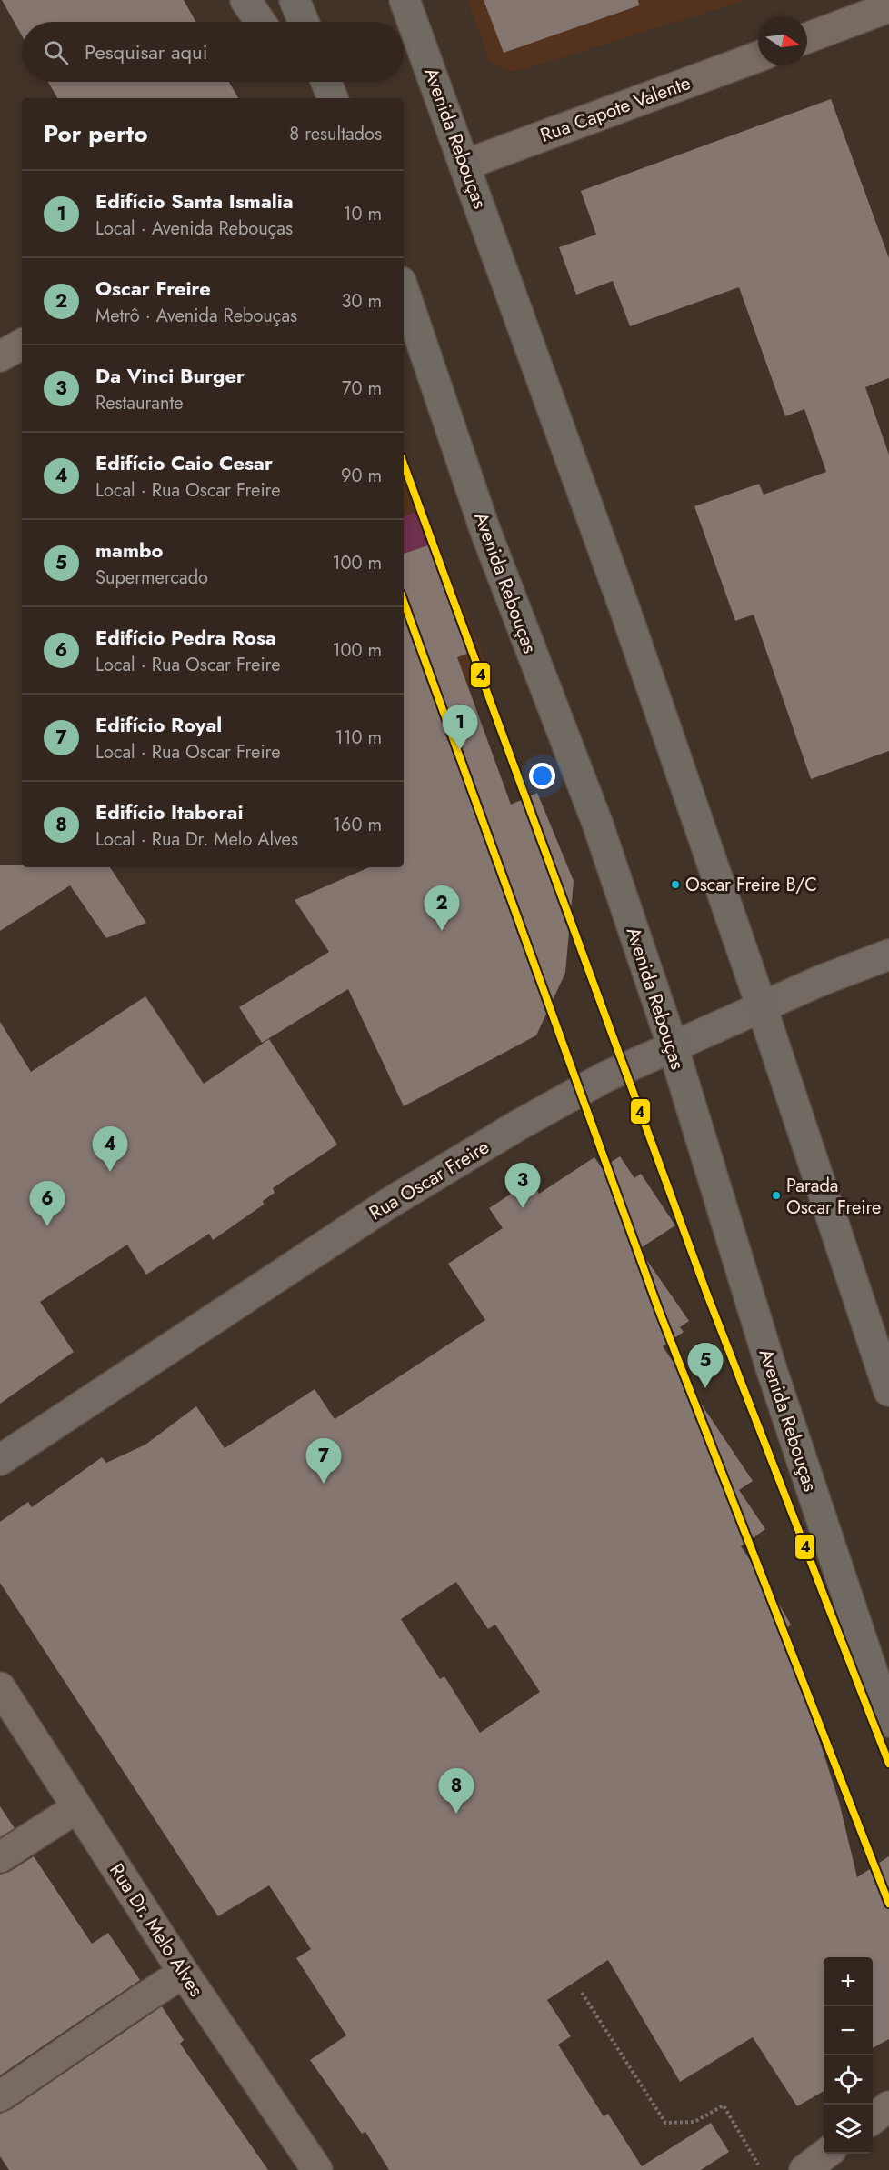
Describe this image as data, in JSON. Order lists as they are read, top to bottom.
{
  "streets": {
    "main road": ["Avenida Rebouças"],
    "street": ["Rua Capote Valente", "Rua Oscar Freire", "Rua Dr. Melo Alves"]
  },
  "crossings": [
    ["Rua Capote Valente", "Avenida Rebouças"],
    ["Avenida Rebouças", "Rua Oscar Freire"]
  ],
  "places": ["Oscar Freire B/C", "Parada Oscar Freire"],
  "lines": ["transit line 4"],
  "north": "right",
  "page": {
    "search": "Pesquisar aqui",
    "heading": ["Por perto", "8 resultados"],
    "list": [
      {
        "mark": "1",
        "name": "Edifício Santa Ismalia",
        "note": "Local · Avenida Rebouças",
        "value": "10 m"
      },
      {
        "mark": "2",
        "name": "Oscar Freire",
        "note": "Metrô · Avenida Rebouças",
        "value": "30 m"
      },
      {
        "mark": "3",
        "name": "Da Vinci Burger",
        "note": "Restaurante",
        "value": "70 m"
      },
      {
        "mark": "4",
        "name": "Edifício Caio Cesar",
        "note": "Local · Rua Oscar Freire",
        "value": "90 m"
      },
      {
        "mark": "5",
        "name": "mambo",
        "note": "Supermercado",
        "value": "100 m"
      },
      {
        "mark": "6",
        "name": "Edifício Pedra Rosa",
        "note": "Local · Rua Oscar Freire",
        "value": "100 m"
      },
      {
        "mark": "7",
        "name": "Edifício Royal",
        "note": "Local · Rua Oscar Freire",
        "value": "110 m"
      },
      {
        "mark": "8",
        "name": "Edifício Itaborai",
        "note": "Local · Rua Dr. Melo Alves",
        "value": "160 m"
      }
    ],
    "pins": [
      "1",
      "2",
      "4",
      "3",
      "6",
      "5",
      "7",
      "8"
    ],
    "map_buttons": ["+", "−"]
  }
}
